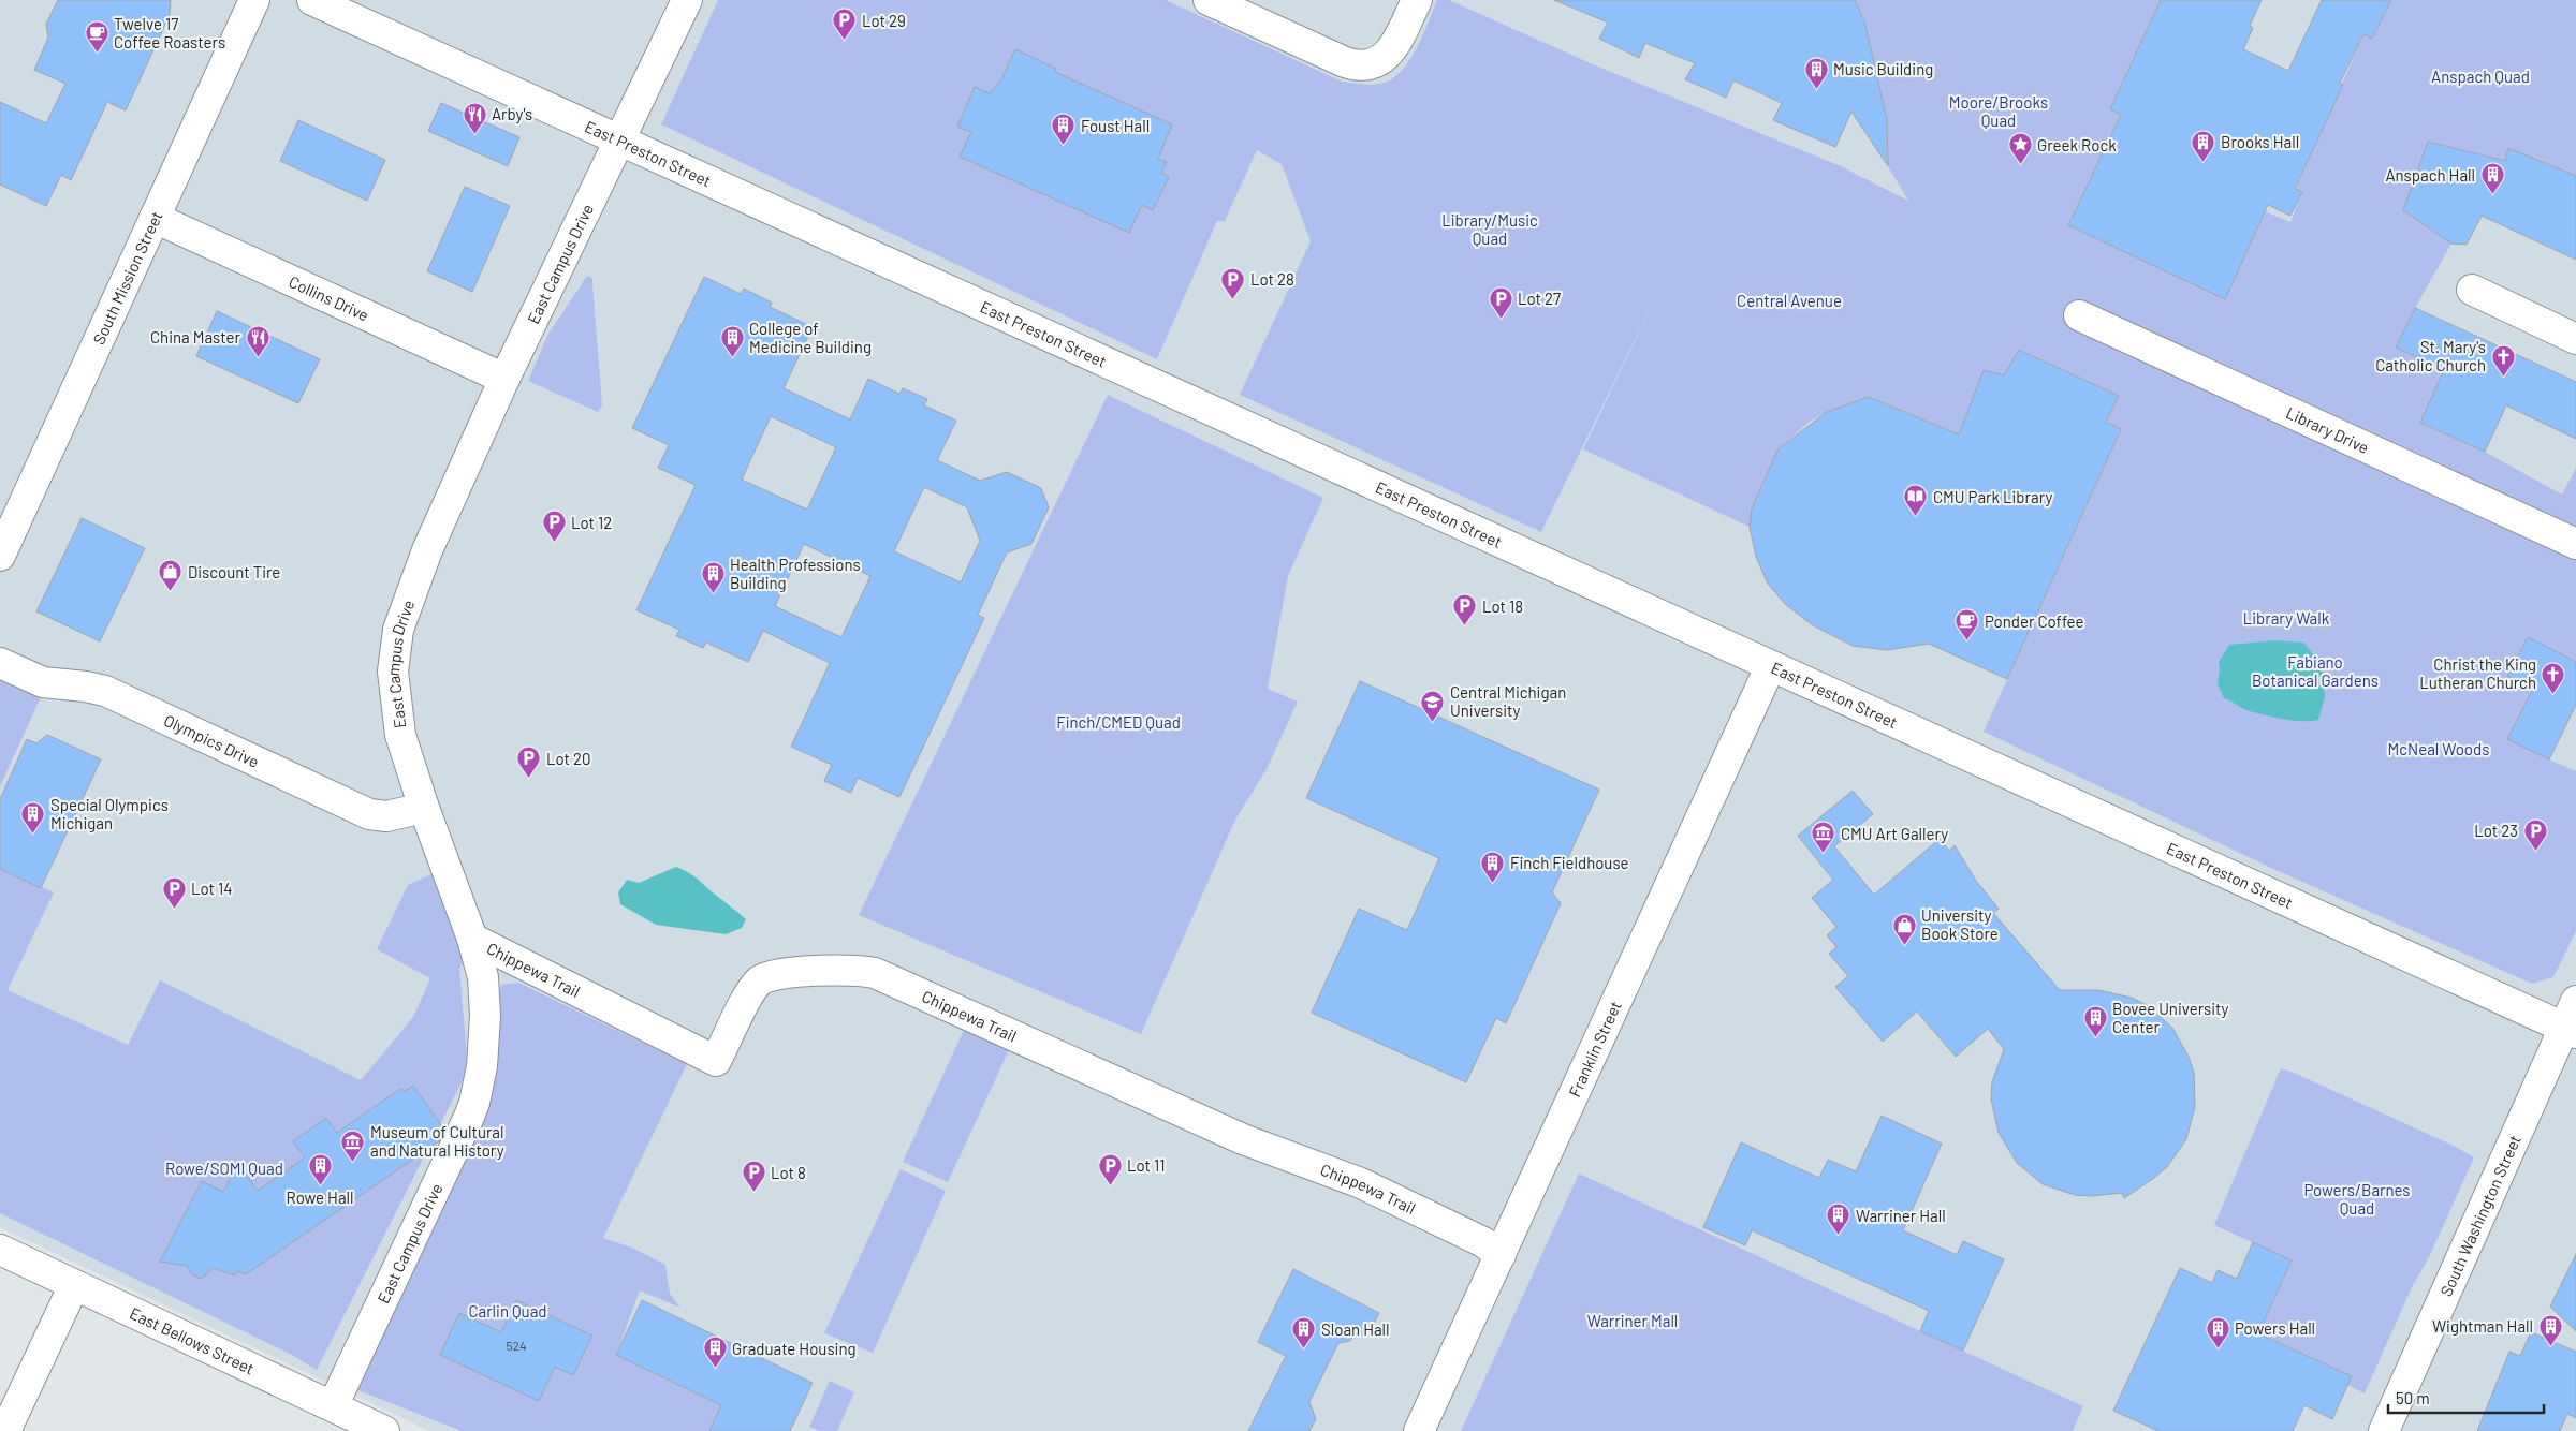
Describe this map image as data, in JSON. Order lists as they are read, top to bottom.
{
  "streets": {
    "street": [
      "East Preston Street",
      "East Campus Drive",
      "South Mission Street",
      "Collins Drive",
      "Library Drive",
      "Olympics Drive",
      "Chippewa Trail",
      "Franklin Street",
      "South Washington Street",
      "East Bellows Street"
    ]
  },
  "crossings": [
    ["East Preston Street", "East Campus Drive"],
    ["East Preston Street", "Franklin Street"],
    ["East Preston Street", "South Washington Street"],
    ["East Campus Drive", "Collins Drive"],
    ["East Campus Drive", "Olympics Drive"],
    ["East Campus Drive", "Chippewa Trail"],
    ["East Campus Drive", "East Bellows Street"],
    ["South Mission Street", "Collins Drive"],
    ["Chippewa Trail", "Franklin Street"]
  ],
  "parks": [
    "Anspach Quad",
    "Moore/Brooks Quad",
    "Library/Music Quad",
    "Central Avenue",
    "Library Walk",
    "Fabiano Botanical Gardens",
    "Finch/CMED Quad",
    "McNeal Woods",
    "Rowe/SOMI Quad",
    "Powers/Barnes Quad",
    "Carlin Quad",
    "Warriner Mall"
  ],
  "places": {
    "parking": [
      "Lot 29",
      "Lot 28",
      "Lot 27",
      "Lot 12",
      "Lot 18",
      "Lot 20",
      "Lot 23",
      "Lot 14",
      "Lot 11",
      "Lot 8"
    ],
    "cafe": ["Twelve 17 Coffee Roasters", "Ponder Coffee"],
    "building": [
      "Music Building",
      "Foust Hall",
      "Brooks Hall",
      "Anspach Hall",
      "College of Medicine Building",
      "Health Professions Building",
      "Special Olympics Michigan",
      "Finch Fieldhouse",
      "Bovee University Center",
      "Rowe Hall",
      "Warriner Hall",
      "Wightman Hall",
      "Powers Hall",
      "Sloan Hall",
      "Graduate Housing"
    ],
    "restaurant": ["Arby's", "China Master"],
    "place": ["Greek Rock"],
    "church": ["St. Mary's Catholic Church", "Christ the King Lutheran Church"],
    "library": ["CMU Park Library"],
    "shop": ["Discount Tire", "University Book Store"],
    "school or university": ["Central Michigan University"],
    "museum": ["CMU Art Gallery", "Museum of Cultural and Natural History"]
  },
  "house_numbers": ["524"],
  "scale_bar": "50 m"
}
